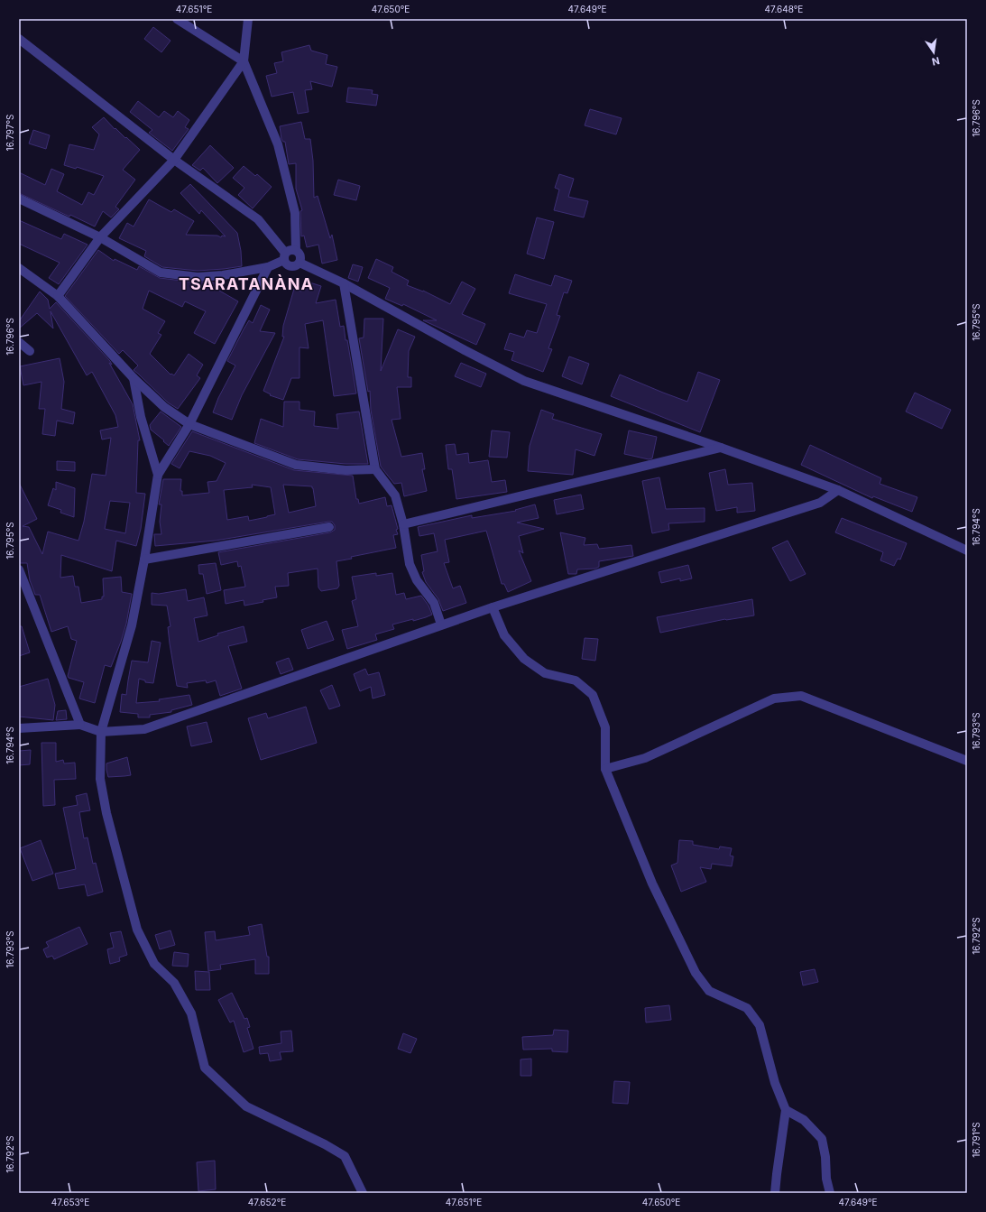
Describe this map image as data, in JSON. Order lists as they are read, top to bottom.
{
  "districts": ["TSARATANÀNA"],
  "north": "bottom",
  "coordinates": [
    "47.651°E",
    "47.650°E",
    "47.649°E",
    "47.648°E",
    "16.796°S",
    "16.797°S",
    "16.795°S",
    "16.794°S",
    "16.793°S",
    "16.792°S",
    "16.791°S",
    "47.653°E",
    "47.652°E"
  ]
}
